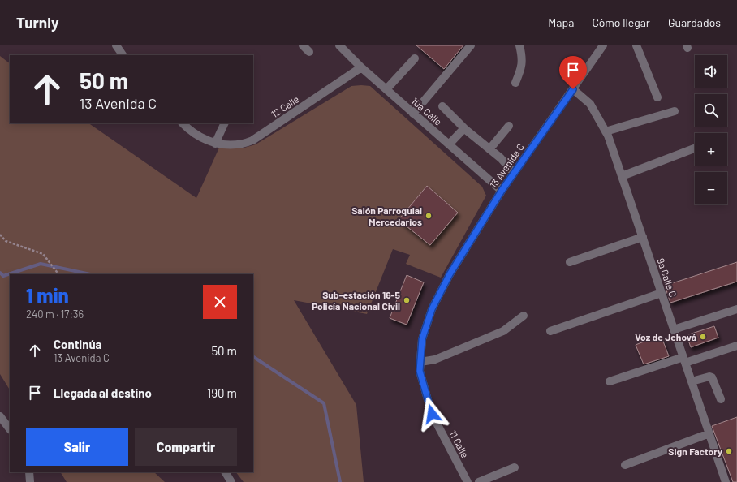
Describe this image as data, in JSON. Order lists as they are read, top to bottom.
{
  "streets": {
    "street": [
      "12 Calle",
      "10a Calle",
      "13 Avenida C",
      "9a Calle C",
      "11 Calle"
    ]
  },
  "crossings": [
    ["12 Calle", "10a Calle"],
    ["10a Calle", "13 Avenida C"],
    ["13 Avenida C", "9a Calle C"],
    ["13 Avenida C", "11 Calle"]
  ],
  "places": [
    "Salón Parroquial Mercedarios",
    "Sub-estación 16-5 Policía Nacional Civil",
    "Voz de Jehová",
    "Sign Factory"
  ],
  "page": {
    "header": "Turnly",
    "nav": ["Mapa", "Cómo llegar", "Guardados"],
    "map_buttons": ["+", "−"],
    "turn": ["50 m", "13 Avenida C"],
    "heading": ["1 min", "240 m · 17:36"],
    "list": [
      {
        "name": "Continúa",
        "note": "13 Avenida C",
        "value": "50 m"
      },
      {
        "name": "Llegada al destino",
        "value": "190 m"
      }
    ],
    "buttons": ["Salir", "Compartir"]
  }
}
